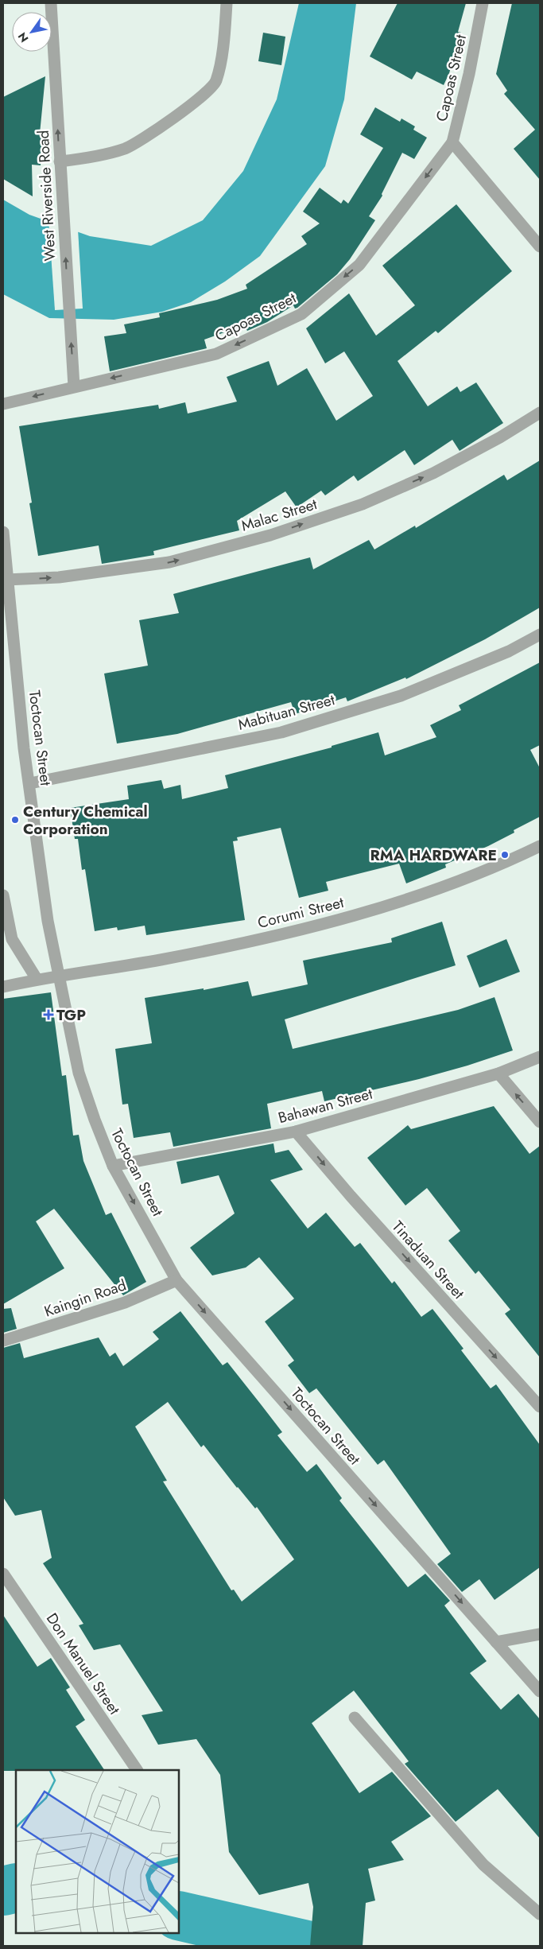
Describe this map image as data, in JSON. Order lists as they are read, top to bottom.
{
  "streets": {
    "street": [
      "Capoas Street",
      "West Riverside Road",
      "Malac Street",
      "Mabituan Street",
      "Toctocan Street",
      "Corumi Street",
      "Bahawan Street",
      "Tinaduan Street",
      "Kaingin Road",
      "Don Manuel Street"
    ]
  },
  "crossings": [
    ["Capoas Street", "West Riverside Road"],
    ["Malac Street", "Toctocan Street"],
    ["Mabituan Street", "Toctocan Street"],
    ["Toctocan Street", "Corumi Street"],
    ["Toctocan Street", "Bahawan Street"],
    ["Toctocan Street", "Kaingin Road"],
    ["Bahawan Street", "Tinaduan Street"]
  ],
  "one_way": [
    "Capoas Street",
    "West Riverside Road",
    "Malac Street",
    "Toctocan Street",
    "Tinaduan Street"
  ],
  "places": {
    "other": ["Century Chemical Corporation", "RMA HARDWARE"],
    "health": ["TGP"]
  },
  "north": "bottom left"
}
